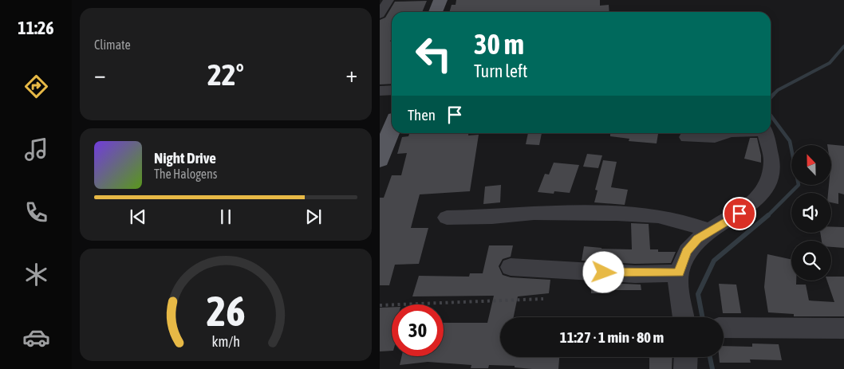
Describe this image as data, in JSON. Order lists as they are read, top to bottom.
{
  "north": "top",
  "page": {
    "tabs": "11:26",
    "tile": "Climate",
    "turn": ["30 m", "Turn left"],
    "heat": ["−", "22°", "+"],
    "then": "Then",
    "song": ["Night Drive", "The Halogens"],
    "limit": "30",
    "trip": "11:27 · 1 min · 80 m",
    "gauge": ["26", "km/h"]
  }
}
